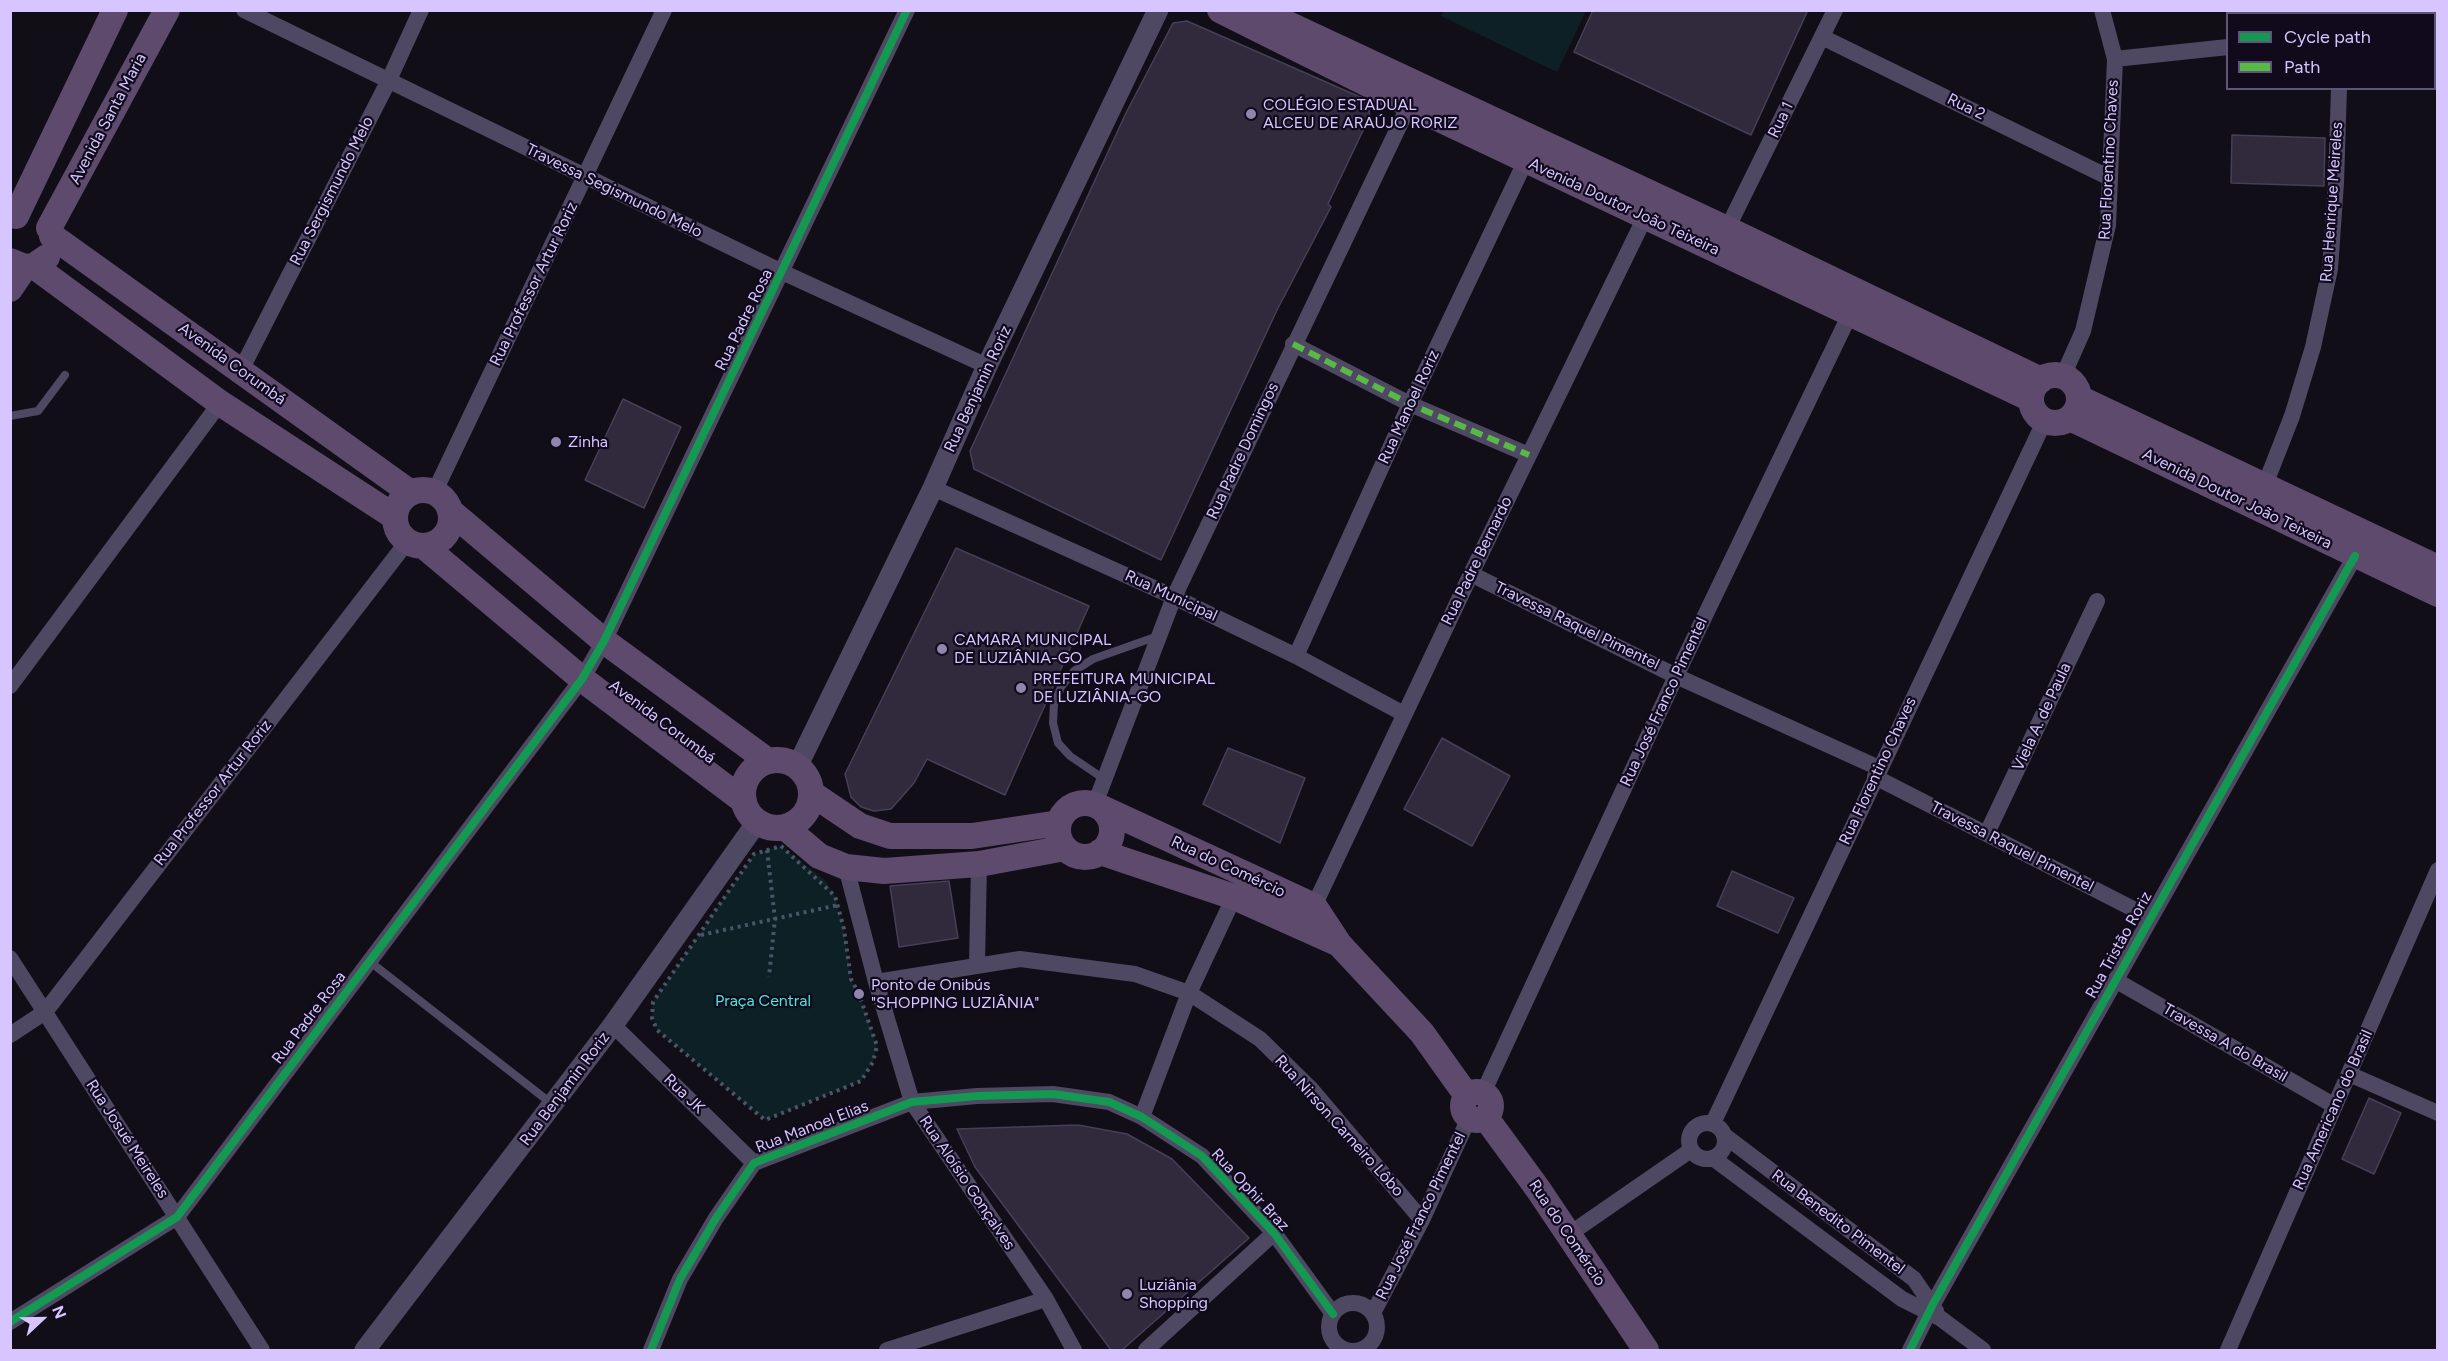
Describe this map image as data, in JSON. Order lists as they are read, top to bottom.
{
  "streets": {
    "main road": [
      "Avenida Santa Maria",
      "Avenida Doutor João Teixeira",
      "Avenida Corumbá",
      "Rua do Comércio"
    ],
    "street": [
      "Rua 2",
      "Rua 1",
      "Rua Florentino Chaves",
      "Rua Sergismundo Melo",
      "Travessa Segismundo Melo",
      "Rua Henrique Meireles",
      "Rua Professor Artur Roriz",
      "Rua Padre Rosa",
      "Rua Benjamin Roriz",
      "Rua Manoel Roriz",
      "Rua Padre Domingos",
      "Rua Padre Bernardo",
      "Rua Municipal",
      "Travessa Raquel Pimentel",
      "Rua José Franco Pimentel",
      "Viela A. de Paula",
      "Rua Tristão Roriz",
      "Travessa A do Brasil",
      "Rua JK",
      "Rua Americano do Brasil",
      "Rua Nirson Carneiro Lôbo",
      "Rua Manoel Elias",
      "Rua Josué Meireles",
      "Rua Aloísio Gonçalves",
      "Rua Ophir Braz",
      "Rua Benedito Pimentel"
    ]
  },
  "crossings": [
    ["Rua 2", "Rua 1"],
    ["Rua 2", "Rua Florentino Chaves"],
    ["Avenida Santa Maria", "Avenida Corumbá"],
    ["Rua 1", "Avenida Doutor João Teixeira"],
    ["Rua Florentino Chaves", "Avenida Doutor João Teixeira"],
    ["Rua Florentino Chaves", "Travessa Raquel Pimentel"],
    ["Rua Florentino Chaves", "Rua Benedito Pimentel"],
    ["Rua Sergismundo Melo", "Travessa Segismundo Melo"],
    ["Rua Sergismundo Melo", "Avenida Corumbá"],
    ["Travessa Segismundo Melo", "Rua Professor Artur Roriz"],
    ["Travessa Segismundo Melo", "Rua Padre Rosa"],
    ["Travessa Segismundo Melo", "Rua Benjamin Roriz"],
    ["Rua Henrique Meireles", "Avenida Doutor João Teixeira"],
    ["Avenida Doutor João Teixeira", "Rua Manoel Roriz"],
    ["Avenida Doutor João Teixeira", "Rua Padre Domingos"],
    ["Avenida Doutor João Teixeira", "Rua Padre Bernardo"],
    ["Avenida Doutor João Teixeira", "Rua José Franco Pimentel"],
    ["Avenida Doutor João Teixeira", "Rua Tristão Roriz"],
    ["Rua Professor Artur Roriz", "Avenida Corumbá"],
    ["Rua Professor Artur Roriz", "Rua Josué Meireles"],
    ["Rua Padre Rosa", "Avenida Corumbá"],
    ["Rua Padre Rosa", "Rua Josué Meireles"],
    ["Avenida Corumbá", "Rua Benjamin Roriz"],
    ["Avenida Corumbá", "Rua Padre Domingos"],
    ["Avenida Corumbá", "Rua do Comércio"],
    ["Avenida Corumbá", "Rua Aloísio Gonçalves"],
    ["Rua Benjamin Roriz", "Rua Municipal"],
    ["Rua Benjamin Roriz", "Rua JK"],
    ["Rua Manoel Roriz", "Rua Municipal"],
    ["Rua Padre Domingos", "Rua Municipal"],
    ["Rua Padre Domingos", "Rua do Comércio"],
    ["Rua Padre Bernardo", "Rua Municipal"],
    ["Rua Padre Bernardo", "Travessa Raquel Pimentel"],
    ["Rua Padre Bernardo", "Rua do Comércio"],
    ["Travessa Raquel Pimentel", "Rua José Franco Pimentel"],
    ["Travessa Raquel Pimentel", "Viela A. de Paula"],
    ["Travessa Raquel Pimentel", "Rua Tristão Roriz"],
    ["Rua José Franco Pimentel", "Rua do Comércio"],
    ["Rua José Franco Pimentel", "Rua Nirson Carneiro Lôbo"],
    ["Rua José Franco Pimentel", "Rua Ophir Braz"],
    ["Rua Tristão Roriz", "Travessa A do Brasil"],
    ["Rua Tristão Roriz", "Rua Benedito Pimentel"],
    ["Travessa A do Brasil", "Rua Americano do Brasil"],
    ["Rua JK", "Rua Manoel Elias"],
    ["Rua Nirson Carneiro Lôbo", "Rua Aloísio Gonçalves"],
    ["Rua Manoel Elias", "Rua Aloísio Gonçalves"],
    ["Rua Manoel Elias", "Rua Ophir Braz"],
    ["Rua Aloísio Gonçalves", "Rua Ophir Braz"]
  ],
  "parks": ["Praça Central"],
  "places": [
    "COLÉGIO ESTADUAL ALCEU DE ARAÚJO RORIZ",
    "Zinha",
    "CAMARA MUNICIPAL DE LUZIÂNIA-GO",
    "PREFEITURA MUNICIPAL DE LUZIÂNIA-GO",
    "Ponto de Onibús \"SHOPPING LUZIÂNIA\"",
    "Luziânia Shopping"
  ],
  "legend": ["Cycle path", "Path"],
  "north": "right"
}
